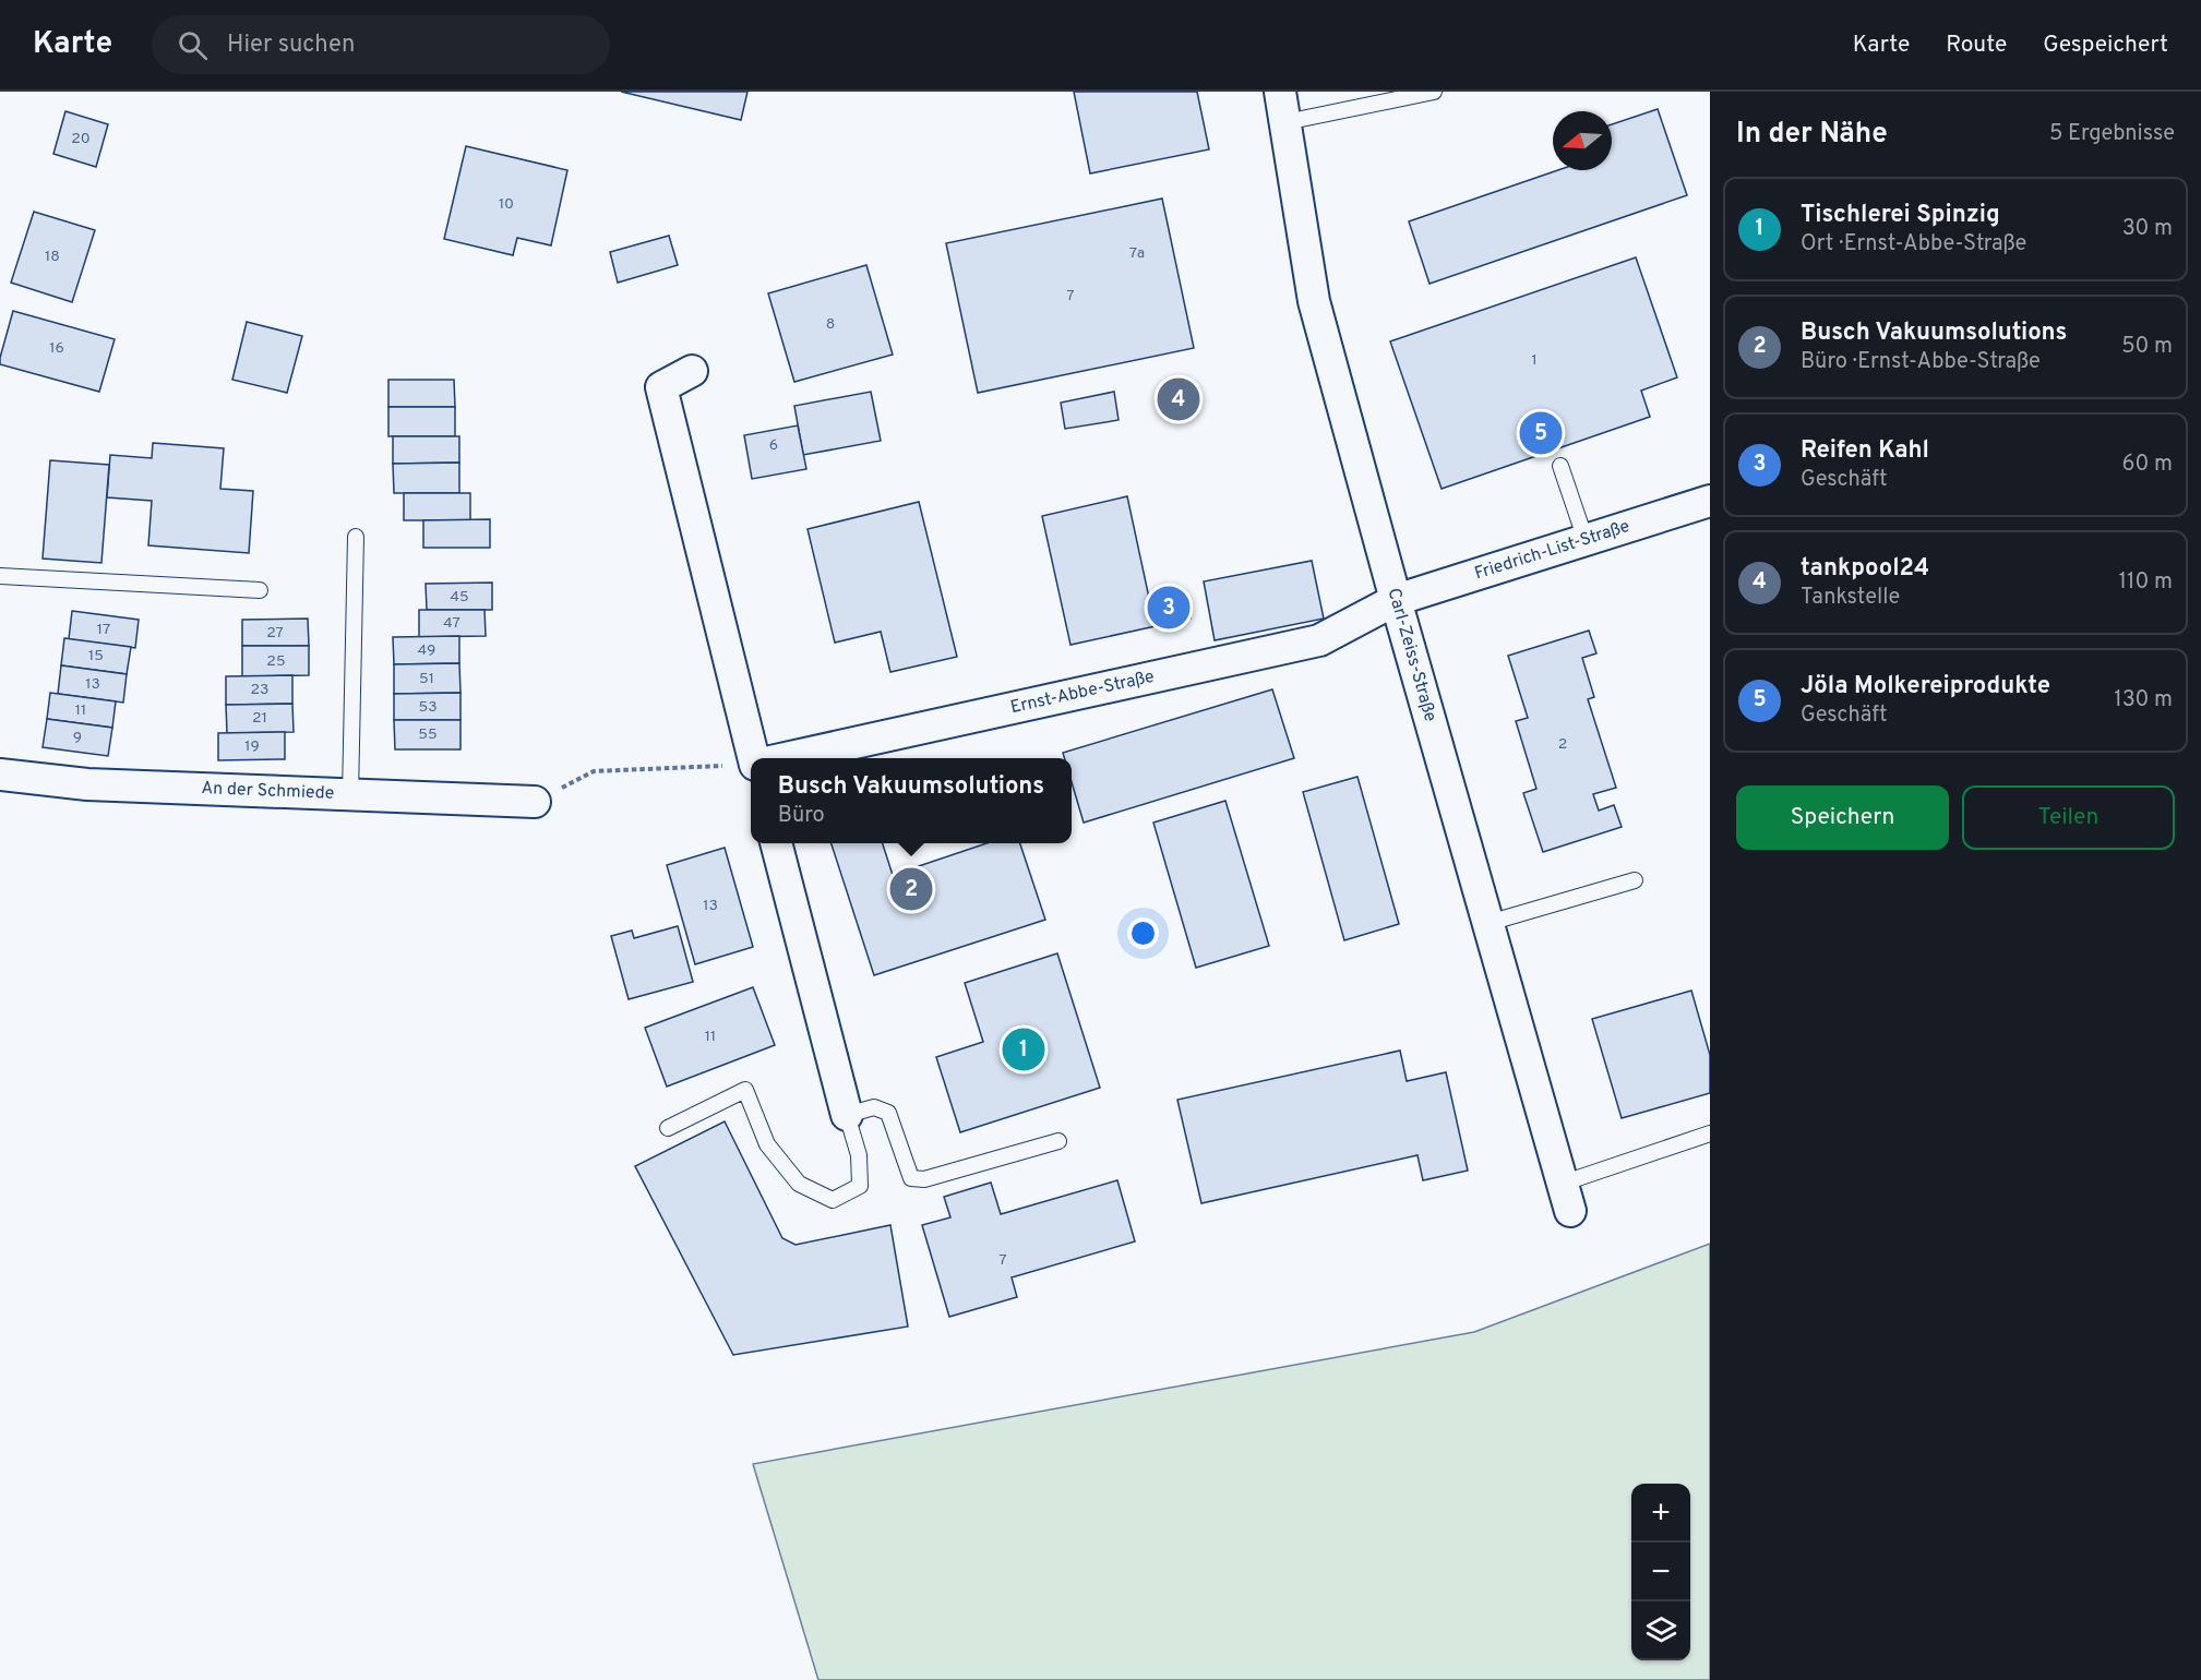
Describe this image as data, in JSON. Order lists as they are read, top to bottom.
{
  "streets": {
    "street": [
      "Friedrich-List-Straße",
      "Carl-Zeiss-Straße",
      "Ernst-Abbe-Straße",
      "An der Schmiede"
    ]
  },
  "crossings": [
    ["Friedrich-List-Straße", "Carl-Zeiss-Straße"],
    ["Friedrich-List-Straße", "Ernst-Abbe-Straße"],
    ["Carl-Zeiss-Straße", "Ernst-Abbe-Straße"]
  ],
  "house_numbers": [
    "20",
    "10",
    "7a",
    "18",
    "7",
    "8",
    "16",
    "1",
    "6",
    "45",
    "47",
    "17",
    "27",
    "49",
    "15",
    "25",
    "51",
    "13",
    "23",
    "53",
    "11",
    "21",
    "55",
    "9",
    "2",
    "19",
    "13",
    "11",
    "7"
  ],
  "north": "left",
  "page": {
    "header": "Karte",
    "search": "Hier suchen",
    "nav": ["Karte", "Route", "Gespeichert"],
    "heading": ["In der Nähe", "5 Ergebnisse"],
    "list": [
      {
        "mark": "1",
        "name": "Tischlerei Spinzig",
        "note": "Ort · Ernst-Abbe-Straße",
        "value": "30 m"
      },
      {
        "mark": "2",
        "name": "Busch Vakuumsolutions",
        "note": "Büro · Ernst-Abbe-Straße",
        "value": "50 m"
      },
      {
        "mark": "3",
        "name": "Reifen Kahl",
        "note": "Geschäft",
        "value": "60 m"
      },
      {
        "mark": "4",
        "name": "tankpool24",
        "note": "Tankstelle",
        "value": "110 m"
      },
      {
        "mark": "5",
        "name": "Jöla Molkereiprodukte",
        "note": "Geschäft",
        "value": "130 m"
      }
    ],
    "pins": [
      "4",
      "5",
      "3",
      "2",
      "1"
    ],
    "popup": ["Busch Vakuumsolutions", "Büro"],
    "buttons": ["Speichern", "Teilen"],
    "map_buttons": ["+", "−"]
  }
}
